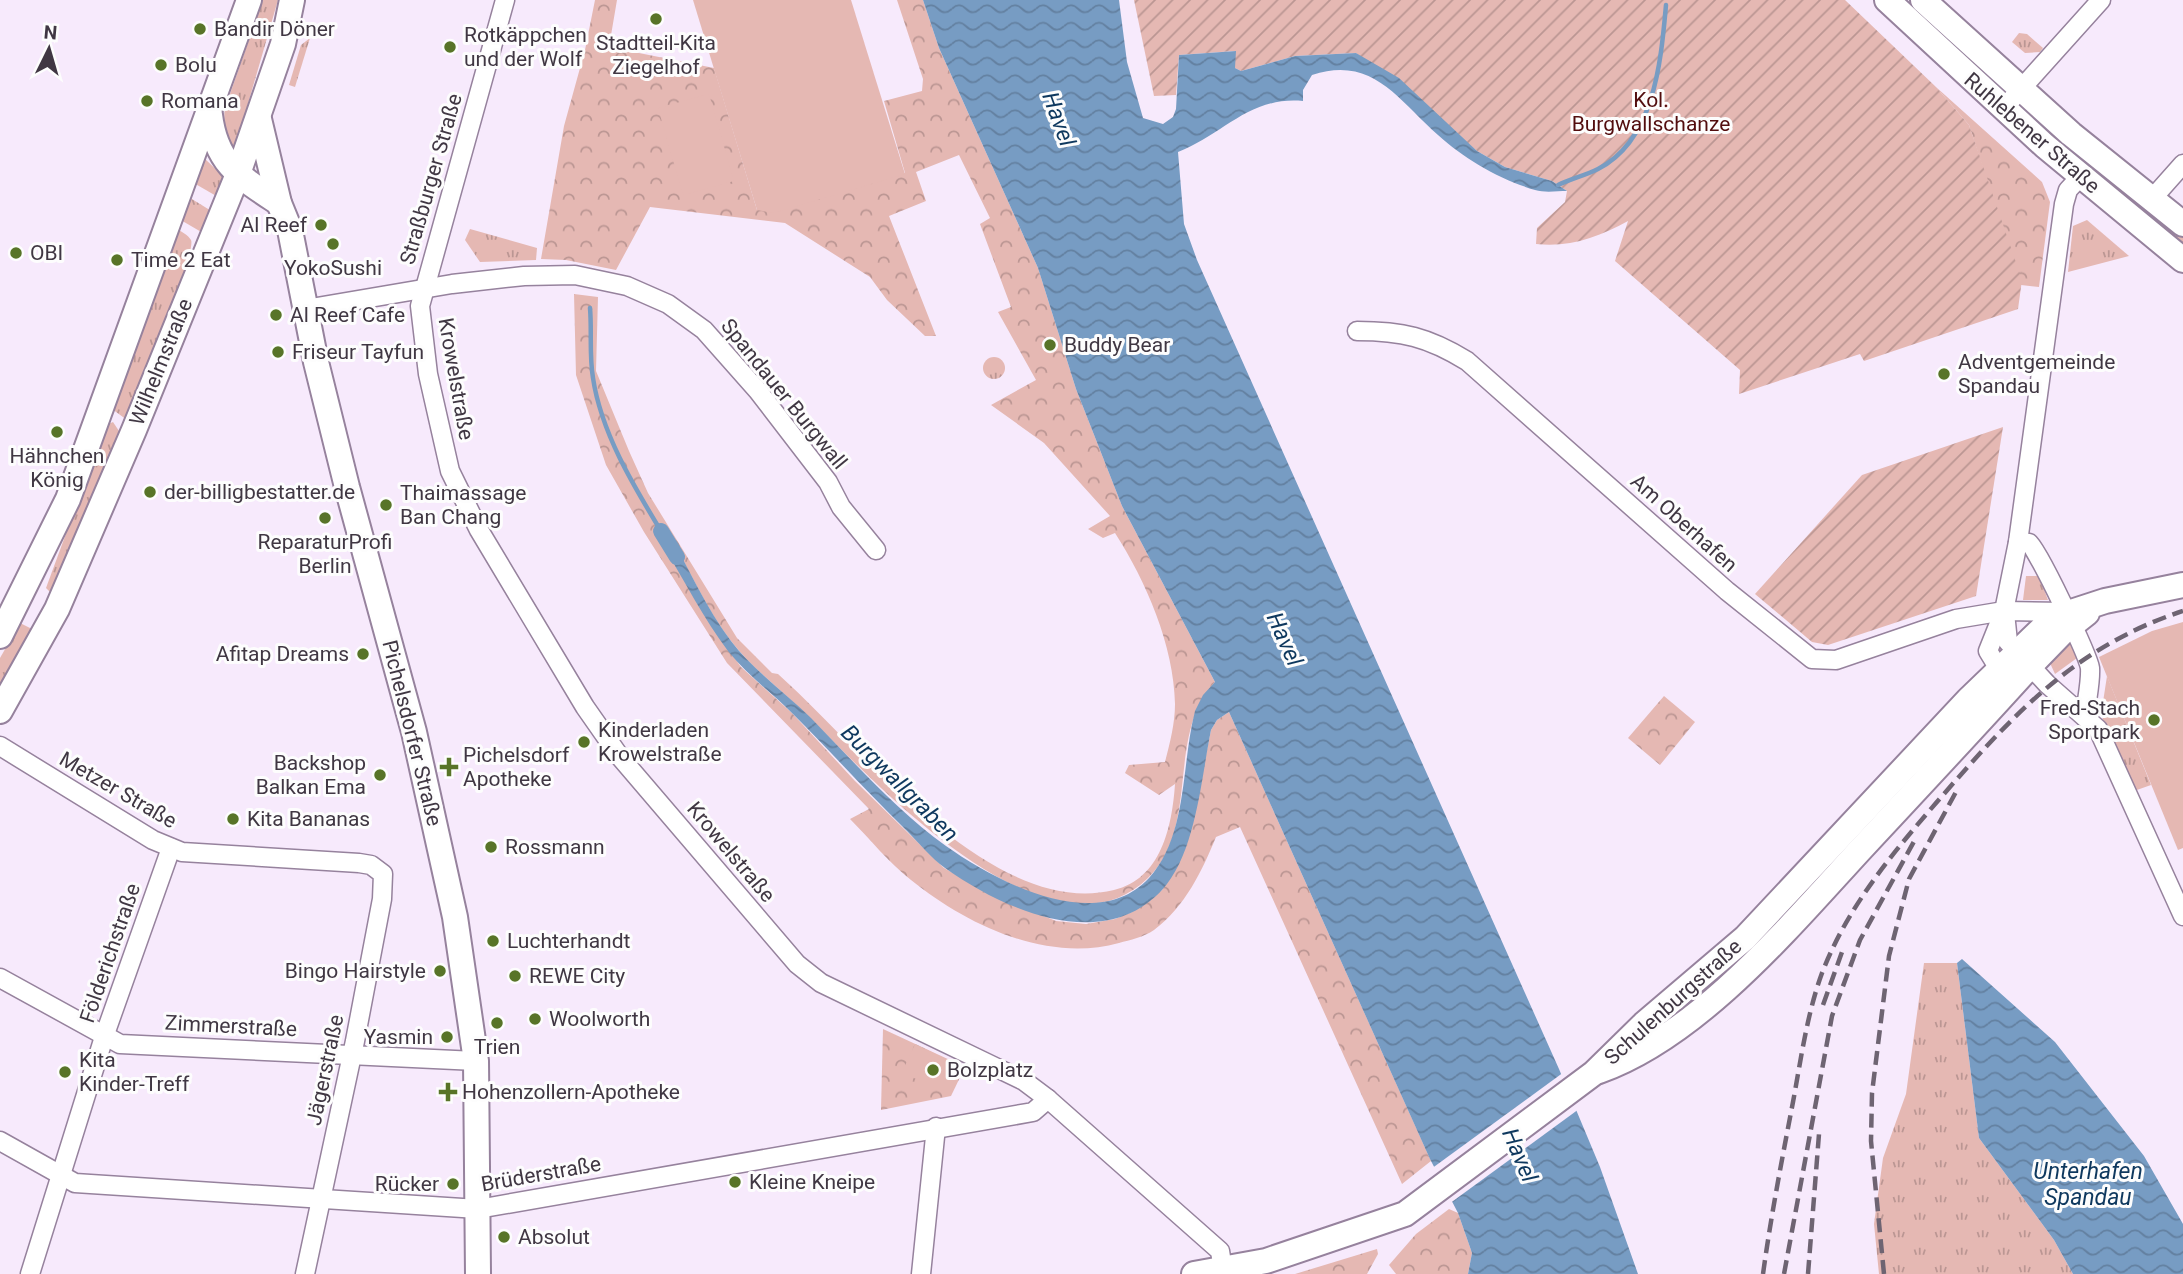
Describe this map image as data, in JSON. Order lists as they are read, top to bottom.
{
  "streets": {
    "street": [
      "Ruhlebener Straße",
      "Straßburger Straße",
      "Wilhelmstraße",
      "Krowelstraße",
      "Spandauer Burgwall",
      "Am Oberhafen",
      "Pichelsdorfer Straße",
      "Metzer Straße",
      "Földerichstraße",
      "Schulenburgstraße",
      "Zimmerstraße",
      "Jägerstraße",
      "Brüderstraße"
    ]
  },
  "crossings": [
    ["Straßburger Straße", "Krowelstraße"],
    ["Straßburger Straße", "Spandauer Burgwall"],
    ["Wilhelmstraße", "Pichelsdorfer Straße"],
    ["Krowelstraße", "Spandauer Burgwall"],
    ["Krowelstraße", "Brüderstraße"],
    ["Spandauer Burgwall", "Pichelsdorfer Straße"],
    ["Am Oberhafen", "Schulenburgstraße"],
    ["Pichelsdorfer Straße", "Zimmerstraße"],
    ["Pichelsdorfer Straße", "Brüderstraße"],
    ["Metzer Straße", "Földerichstraße"],
    ["Metzer Straße", "Jägerstraße"],
    ["Földerichstraße", "Zimmerstraße"],
    ["Földerichstraße", "Brüderstraße"],
    ["Zimmerstraße", "Jägerstraße"],
    ["Jägerstraße", "Brüderstraße"]
  ],
  "water": ["Havel", "Burgwallgraben", "Unterhafen Spandau"],
  "parks": ["Kol. Burgwallschanze"],
  "places": {
    "other": [
      "Stadtteil-Kita Ziegelhof",
      "Bandir Döner",
      "Rotkäppchen und der Wolf",
      "Bolu",
      "Romana",
      "Al Reef",
      "YokoSushi",
      "OBI",
      "Time 2 Eat",
      "Al Reef Cafe",
      "Buddy Bear",
      "Friseur Tayfun",
      "Adventgemeinde Spandau",
      "Hähnchen König",
      "der-billigbestatter.de",
      "Thaimassage Ban Chang",
      "ReparaturProfi Berlin",
      "Afitap Dreams",
      "Fred-Stach Sportpark",
      "Kinderladen Krowelstraße",
      "Backshop Balkan Ema",
      "Kita Bananas",
      "Rossmann",
      "Luchterhandt",
      "Bingo Hairstyle",
      "REWE City",
      "Woolworth",
      "Trien",
      "Yasmin",
      "Bolzplatz",
      "Kita Kinder-Treff",
      "Kleine Kneipe",
      "Rücker",
      "Absolut"
    ],
    "health": ["Pichelsdorf Apotheke", "Hohenzollern-Apotheke"]
  },
  "north": "top"
}
